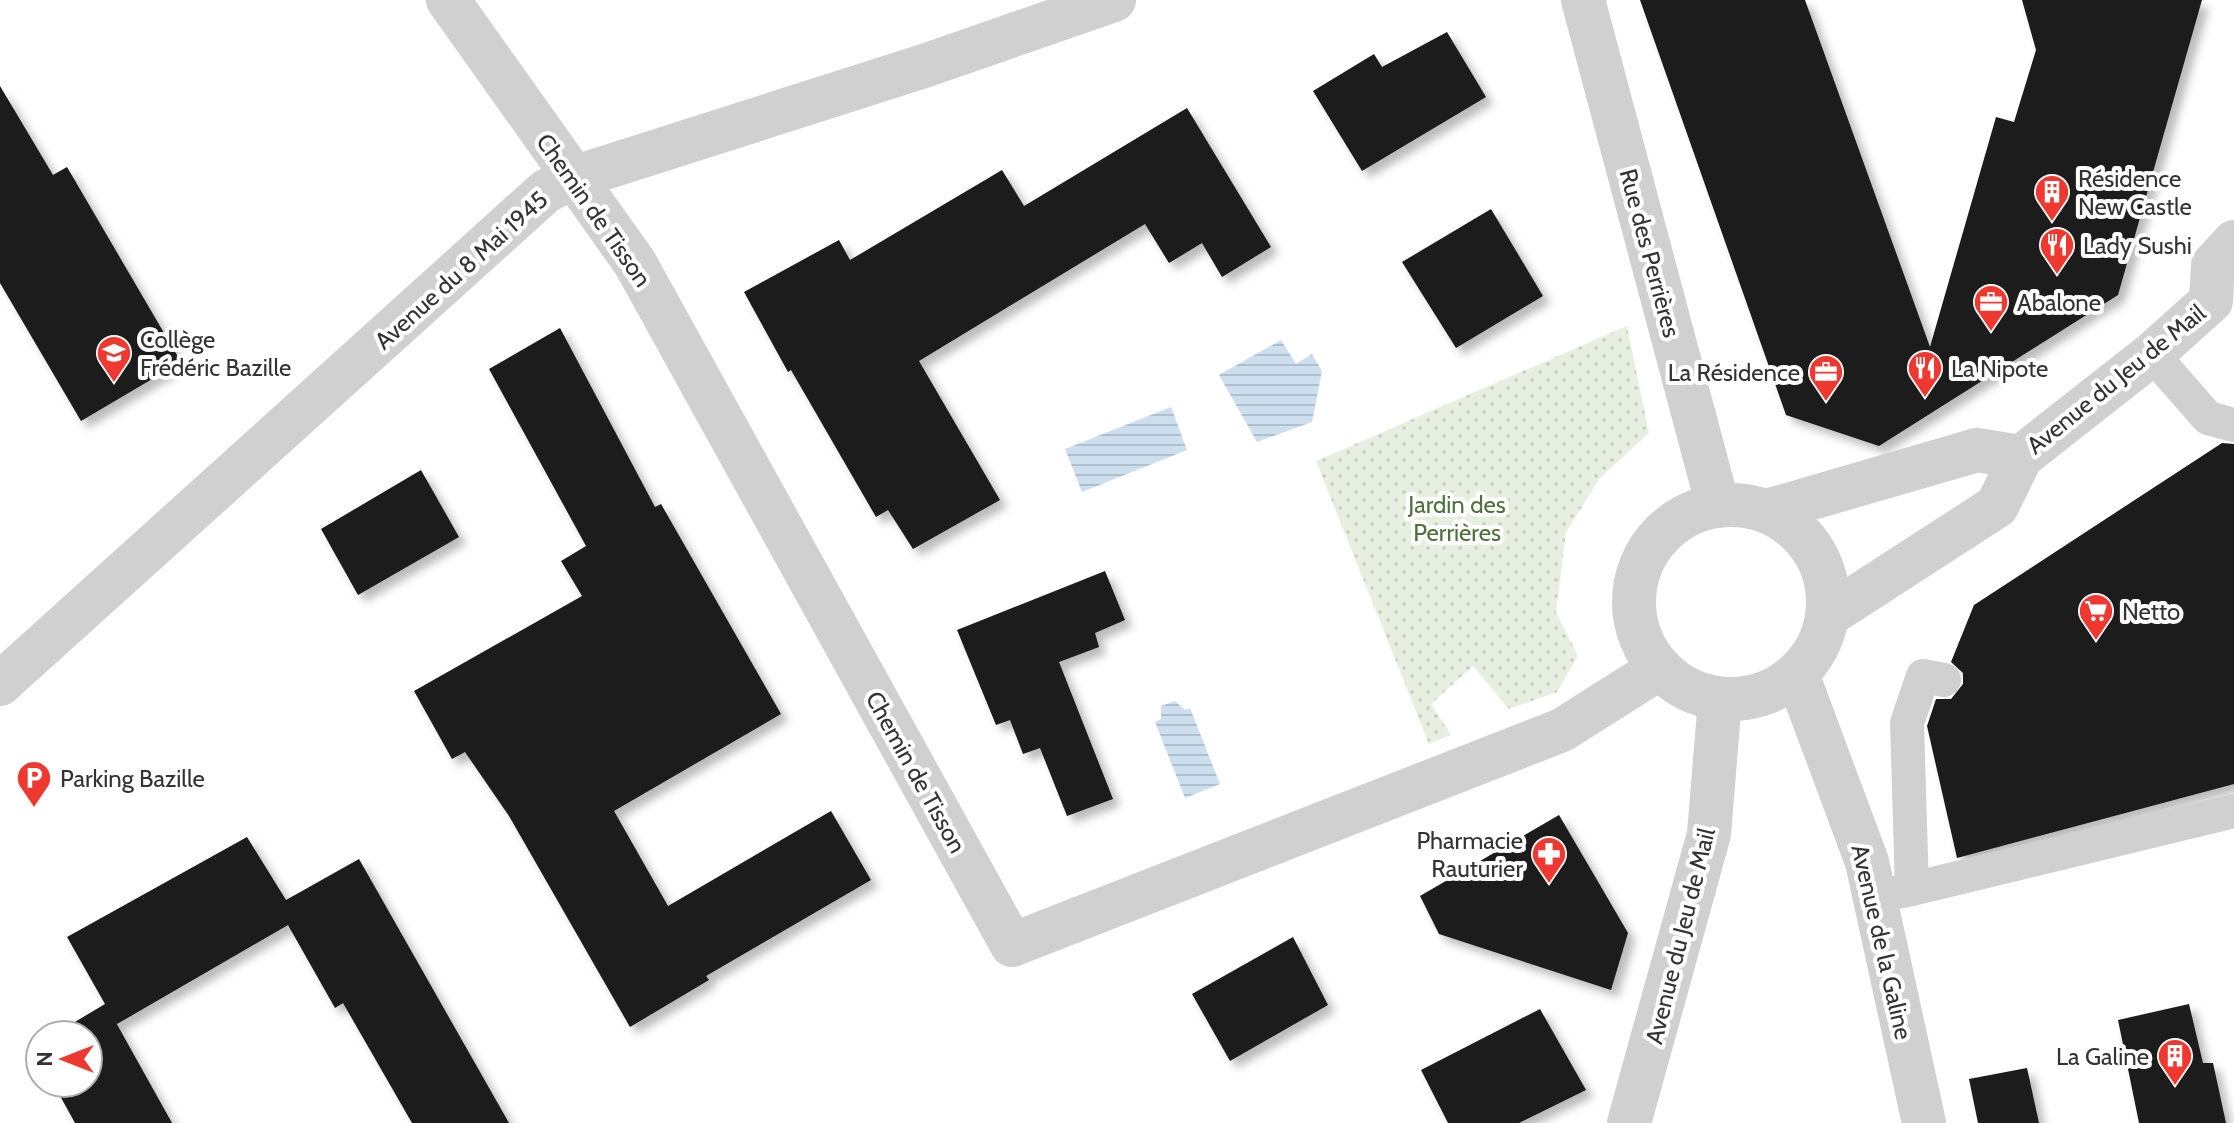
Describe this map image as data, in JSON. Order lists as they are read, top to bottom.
{
  "streets": {
    "street": [
      "Chemin de Tisson",
      "Rue des Perrières",
      "Avenue du 8 Mai 1945",
      "Avenue du Jeu de Mail",
      "Avenue de la Galine"
    ]
  },
  "crossings": [
    ["Chemin de Tisson", "Rue des Perrières"],
    ["Chemin de Tisson", "Avenue du 8 Mai 1945"],
    ["Chemin de Tisson", "Avenue du Jeu de Mail"],
    ["Chemin de Tisson", "Avenue de la Galine"],
    ["Rue des Perrières", "Avenue du Jeu de Mail"],
    ["Rue des Perrières", "Avenue de la Galine"],
    ["Avenue du Jeu de Mail", "Avenue de la Galine"]
  ],
  "parks": ["Jardin des Perrières"],
  "places": {
    "building": ["Résidence New Castle", "La Galine"],
    "restaurant": ["Lady Sushi", "La Nipote"],
    "office": ["Abalone", "La Résidence"],
    "school or university": ["Collège Frédéric Bazille"],
    "supermarket": ["Netto"],
    "parking": ["Parking Bazille"],
    "pharmacy": ["Pharmacie Rauturier"]
  },
  "north": "left"
}
